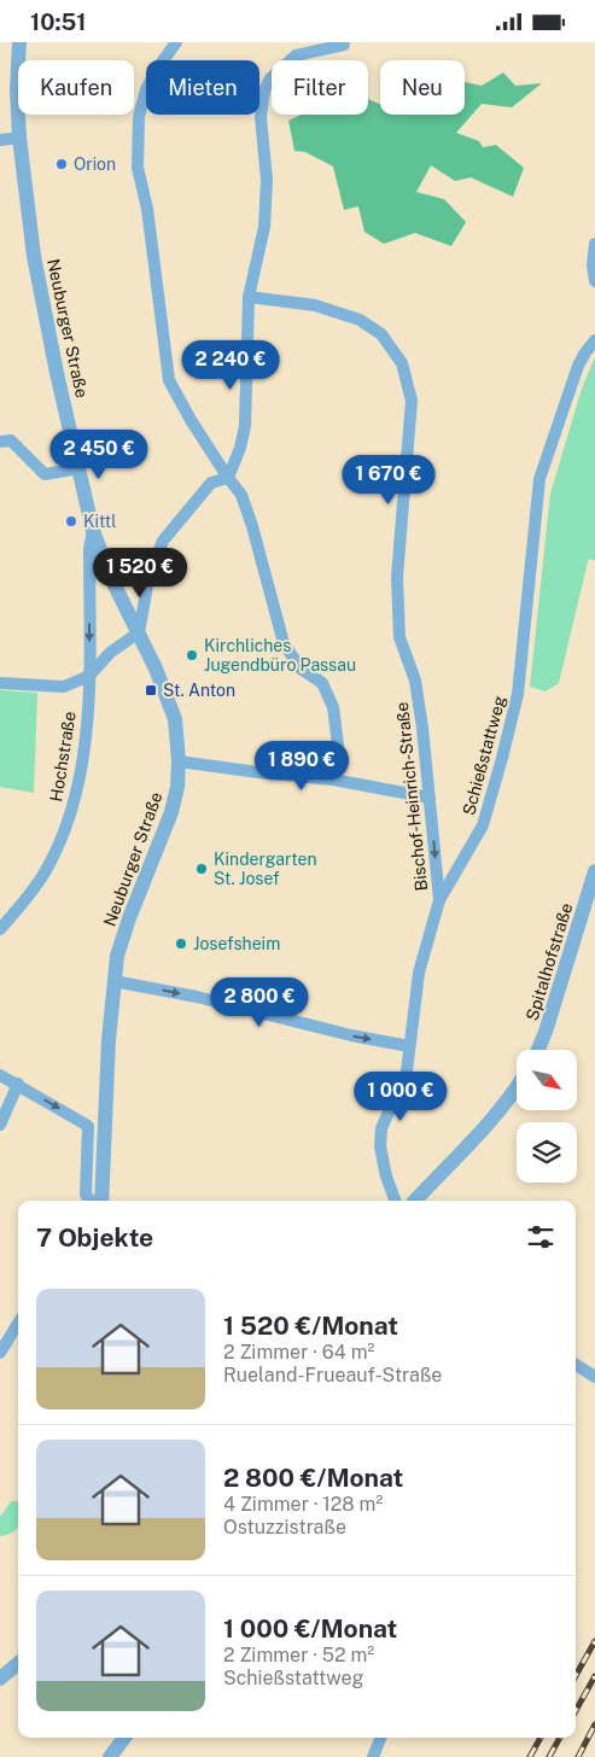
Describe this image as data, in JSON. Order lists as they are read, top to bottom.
{
  "streets": {
    "street": [
      "Neuburger Straße",
      "Schießstattweg",
      "Hochstraße",
      "Bischof-Heinrich-Straße",
      "Spitalhofstraße"
    ]
  },
  "crossings": [
    ["Neuburger Straße", "Hochstraße"],
    ["Schießstattweg", "Bischof-Heinrich-Straße"]
  ],
  "places": {
    "other": [
      "Orion",
      "Kittl",
      "Kirchliches Jugendbüro Passau",
      "Kindergarten St. Josef",
      "Josefsheim"
    ],
    "transit": ["St. Anton"]
  },
  "north": "bottom right",
  "page": {
    "status": "10:51",
    "chip": [
      "Kaufen",
      "Mieten",
      "Filter",
      "Neu"
    ],
    "price": [
      "2 240 €",
      "2 450 €",
      "1 670 €",
      "1 520 €",
      "1 890 €",
      "2 800 €",
      "1 000 €"
    ],
    "heading": "7 Objekte",
    "list": [
      {
        "name": "1 520 €/Monat",
        "note": "2 Zimmer · 64 m² · Rueland-Frueauf-Straße"
      },
      {
        "name": "2 800 €/Monat",
        "note": "4 Zimmer · 128 m² · Ostuzzistraße"
      },
      {
        "name": "1 000 €/Monat",
        "note": "2 Zimmer · 52 m² · Schießstattweg"
      }
    ]
  }
}
